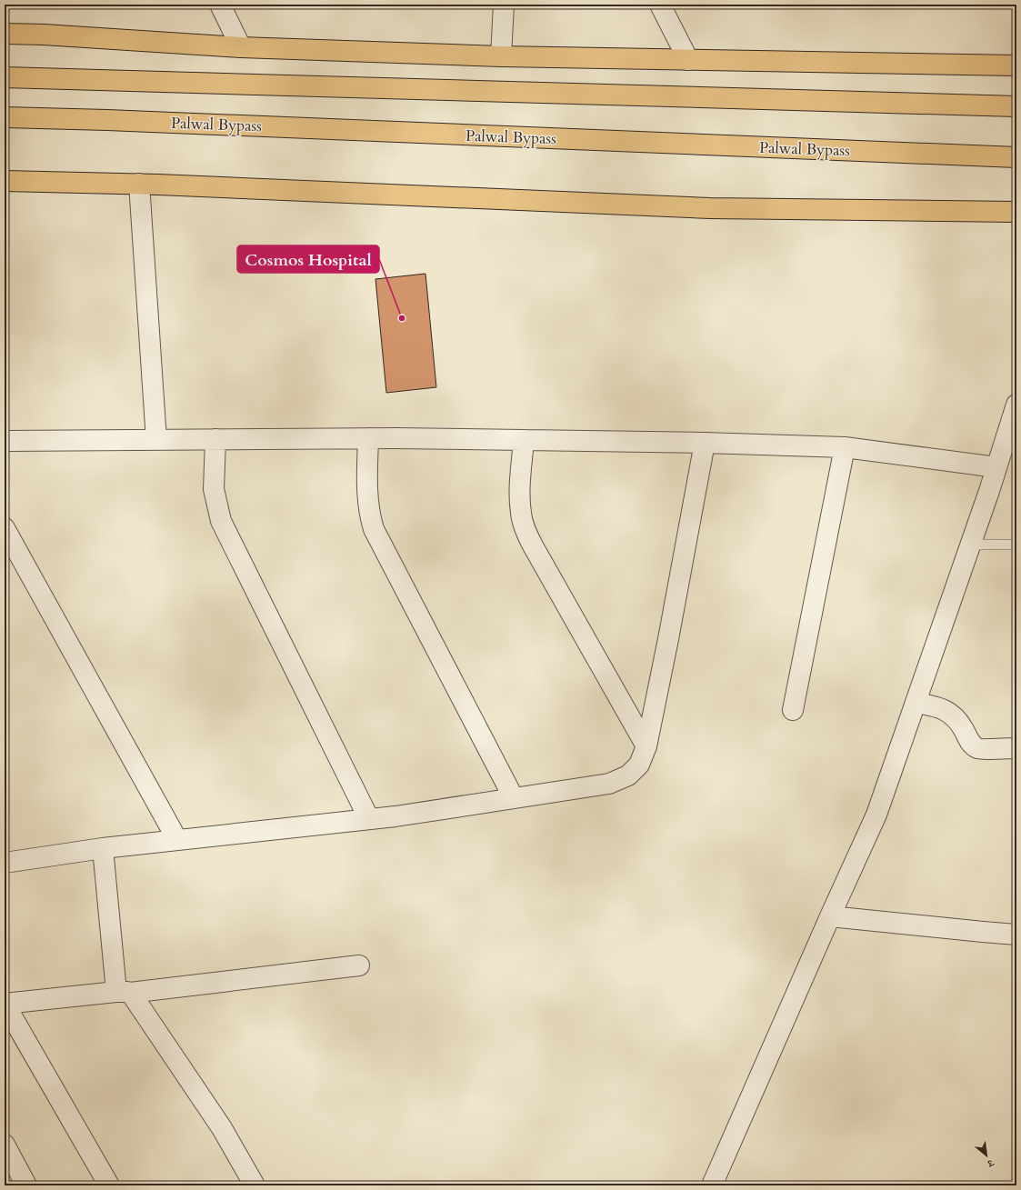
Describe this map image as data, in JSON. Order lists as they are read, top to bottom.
{
  "streets": {
    "highway": ["Palwal Bypass"]
  },
  "places": ["Cosmos Hospital"],
  "north": "bottom right"
}
